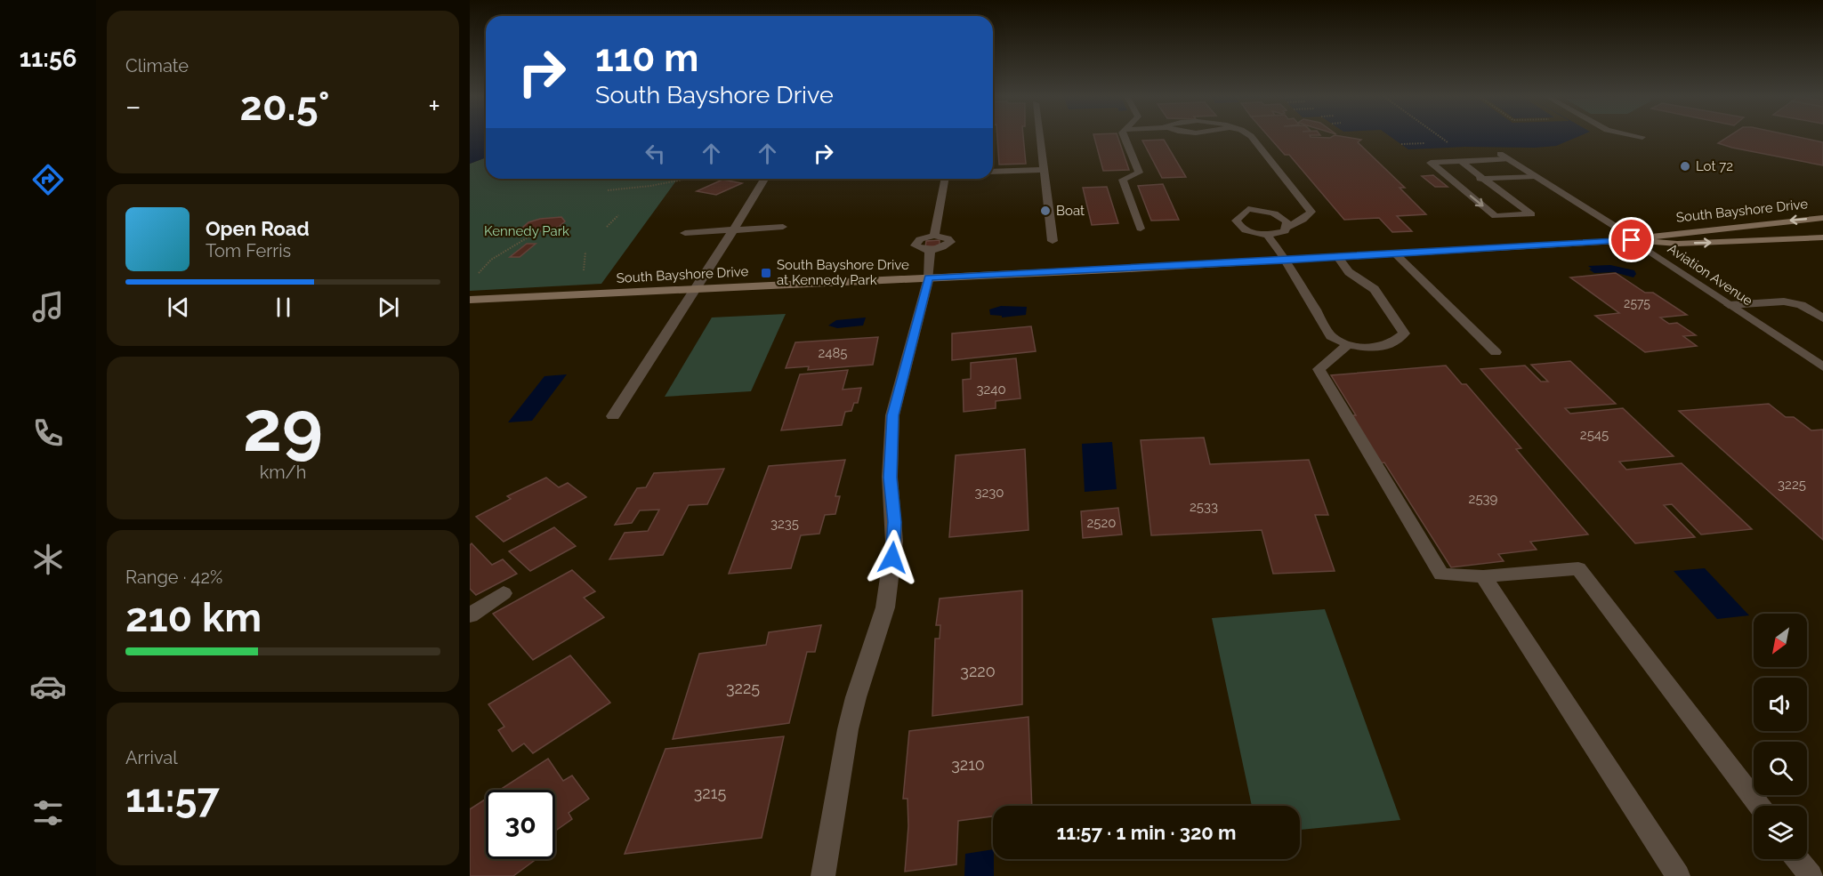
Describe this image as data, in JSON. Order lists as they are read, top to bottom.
{
  "streets": {
    "main road": ["South Bayshore Drive"],
    "street": ["Aviation Avenue"]
  },
  "crossings": [
    ["South Bayshore Drive", "Aviation Avenue"]
  ],
  "parks": ["Kennedy Park"],
  "places": {
    "other": ["Lot 72", "Boat"],
    "transit": ["South Bayshore Drive at Kennedy Park"]
  },
  "house_numbers": [
    "2575",
    "2485",
    "3240",
    "2545",
    "3225",
    "3230",
    "2539",
    "2533",
    "2520",
    "3235",
    "3220",
    "3225",
    "3210",
    "3215"
  ],
  "north": "bottom left",
  "page": {
    "tabs": "11:56",
    "tile": [
      "Climate",
      ["29", "km/h"],
      ["Range · 42%", "210 km"],
      ["Arrival", "11:57"]
    ],
    "turn": ["110 m", "South Bayshore Drive"],
    "heat": ["−", "20.5°", "+"],
    "song": ["Open Road", "Tom Ferris"],
    "limit": "30",
    "trip": "11:57 · 1 min · 320 m"
  }
}
